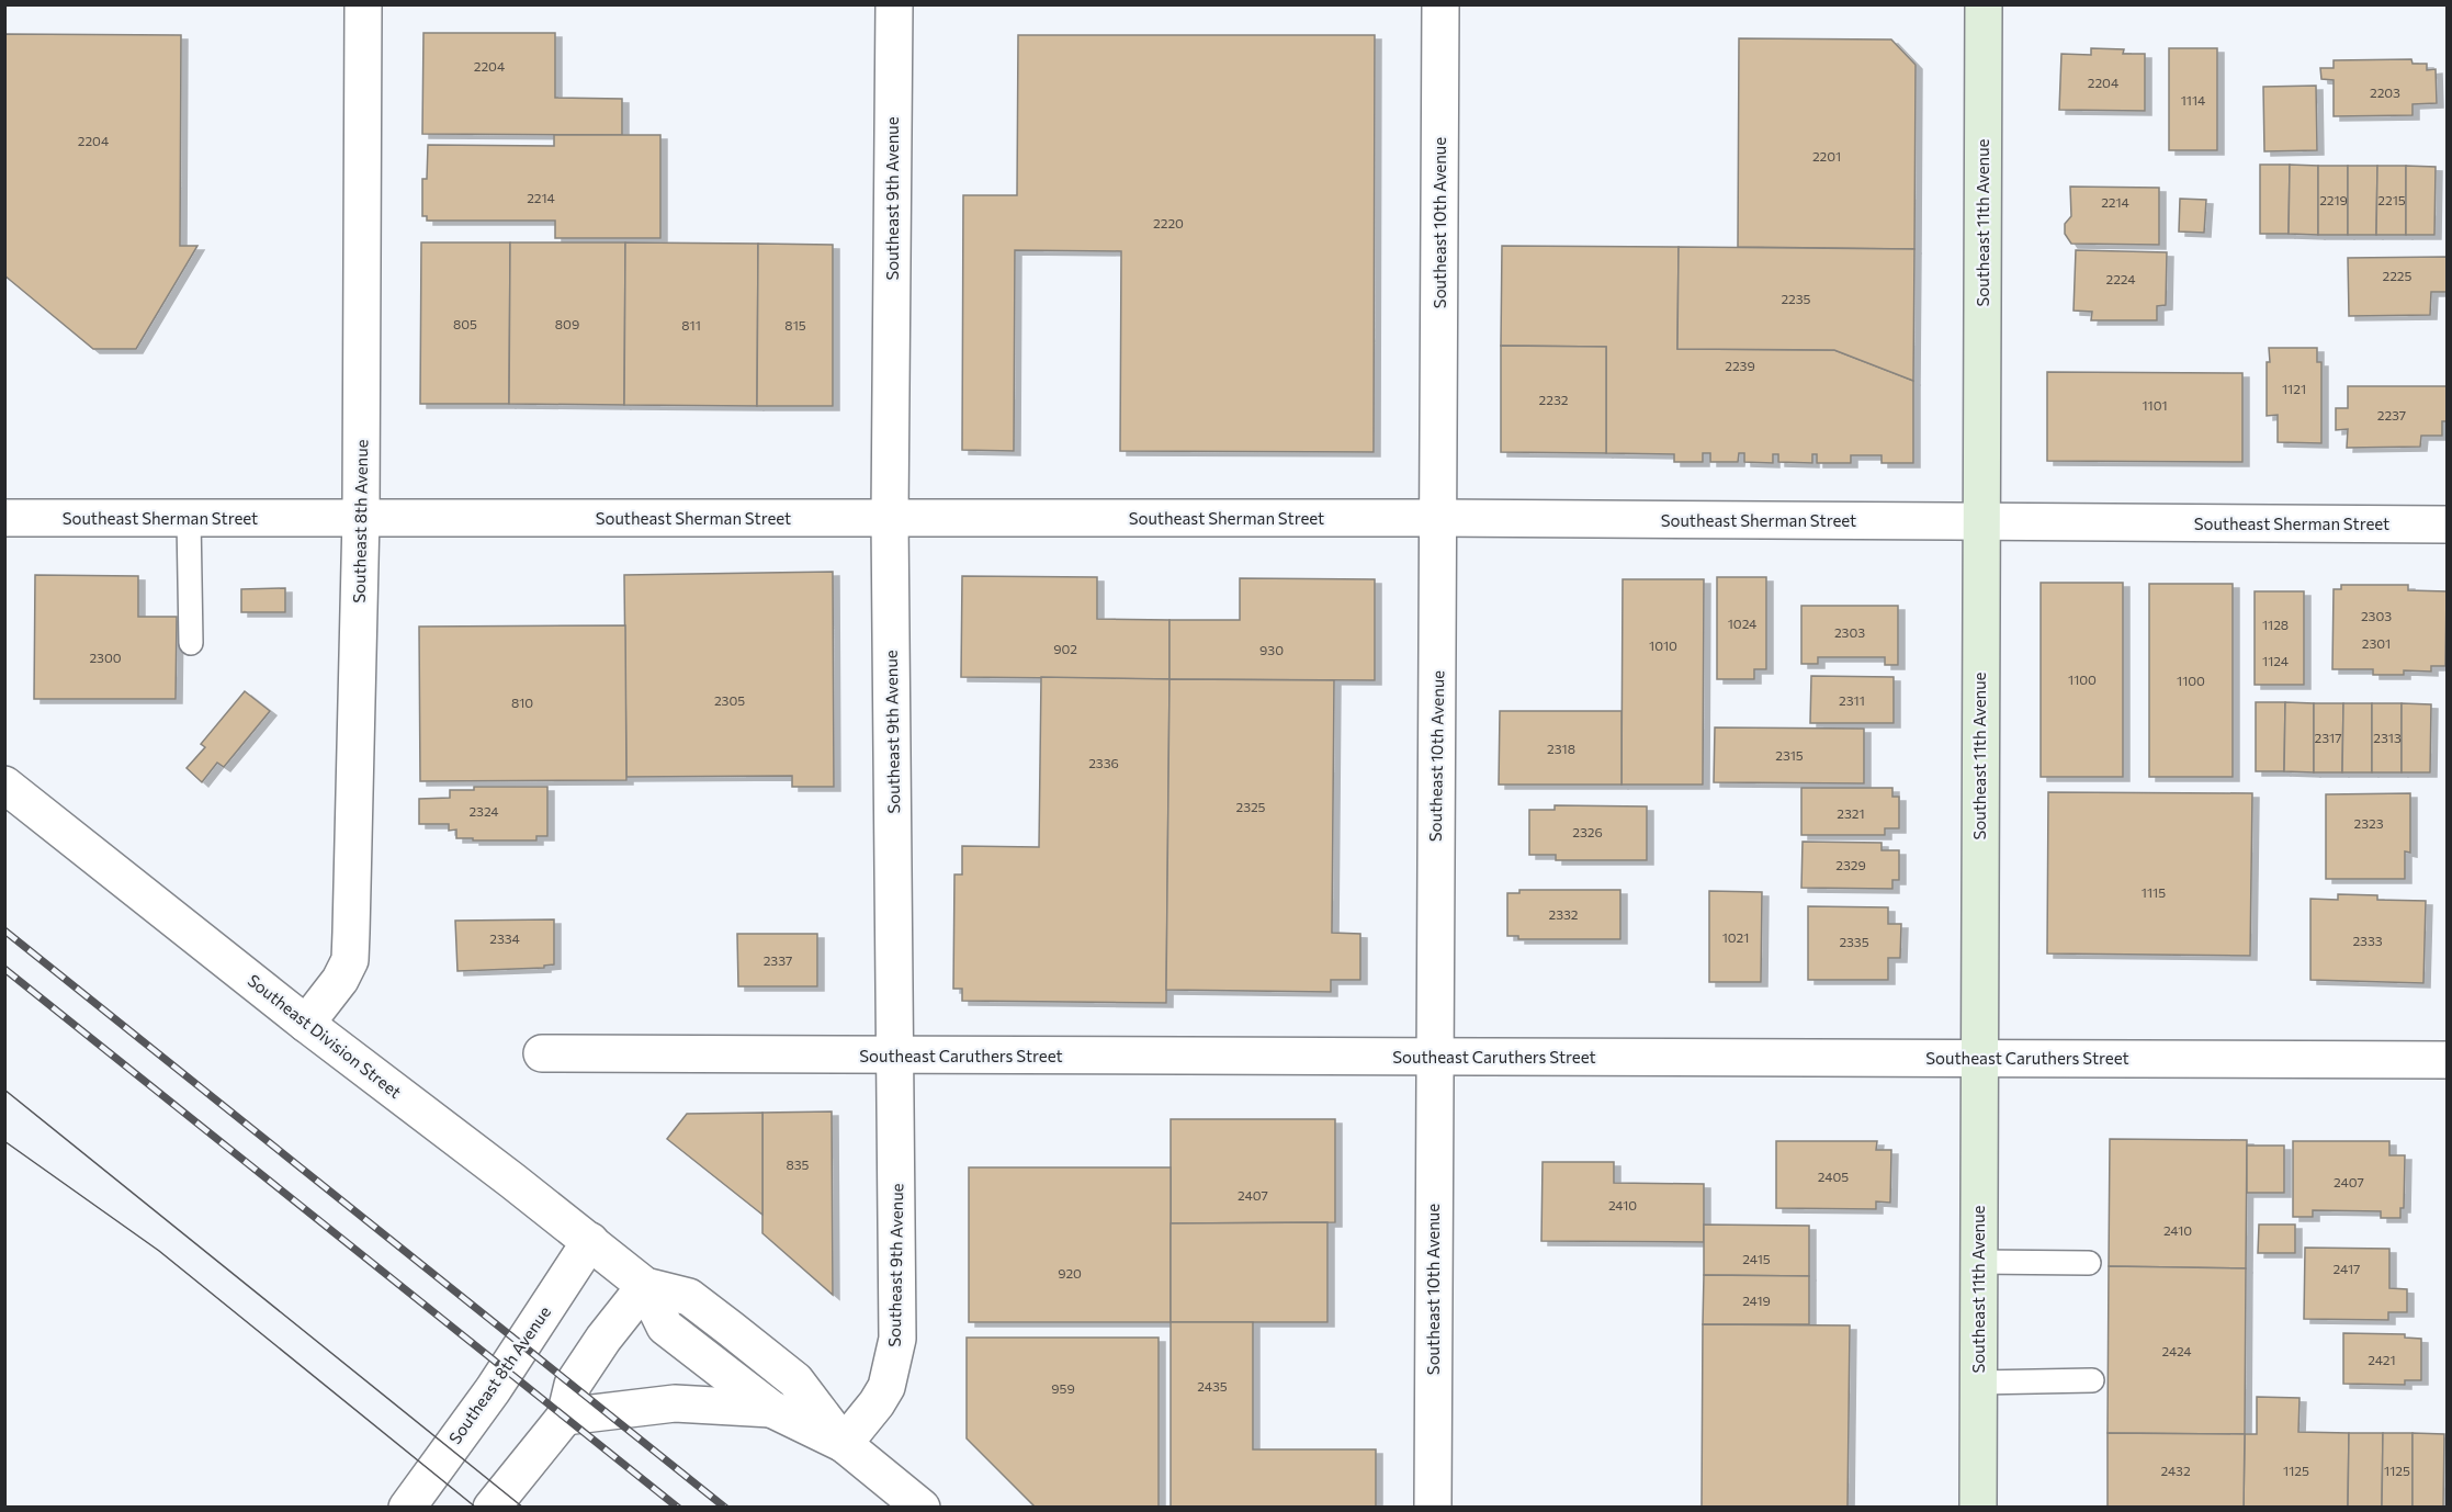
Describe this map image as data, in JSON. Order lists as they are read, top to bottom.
{
  "streets": {
    "main road": ["Southeast 11th Avenue"],
    "street": [
      "Southeast 9th Avenue",
      "Southeast 10th Avenue",
      "Southeast Sherman Street",
      "Southeast 8th Avenue",
      "Southeast Division Street",
      "Southeast Caruthers Street"
    ]
  },
  "crossings": [
    ["Southeast 9th Avenue", "Southeast Sherman Street"],
    ["Southeast 9th Avenue", "Southeast Division Street"],
    ["Southeast 9th Avenue", "Southeast Caruthers Street"],
    ["Southeast 10th Avenue", "Southeast Sherman Street"],
    ["Southeast 10th Avenue", "Southeast Caruthers Street"],
    ["Southeast 11th Avenue", "Southeast Sherman Street"],
    ["Southeast 11th Avenue", "Southeast Caruthers Street"],
    ["Southeast Sherman Street", "Southeast 8th Avenue"],
    ["Southeast 8th Avenue", "Southeast Division Street"]
  ],
  "house_numbers": [
    "2204",
    "2204",
    "2203",
    "1114",
    "2204",
    "2201",
    "2214",
    "2219",
    "2215",
    "2214",
    "2220",
    "2225",
    "2224",
    "2235",
    "805",
    "809",
    "811",
    "815",
    "2239",
    "1121",
    "2232",
    "1101",
    "2237",
    "2303",
    "1024",
    "1128",
    "2303",
    "2301",
    "1010",
    "902",
    "930",
    "2300",
    "1124",
    "1100",
    "1100",
    "2305",
    "2311",
    "810",
    "2317",
    "2313",
    "2318",
    "2315",
    "2336",
    "2325",
    "2324",
    "2321",
    "2323",
    "2326",
    "2329",
    "1115",
    "2332",
    "1021",
    "2334",
    "2333",
    "2335",
    "2337",
    "835",
    "2405",
    "2407",
    "2407",
    "2410",
    "2410",
    "2415",
    "2417",
    "920",
    "2419",
    "2424",
    "2421",
    "2435",
    "959",
    "2432",
    "1125",
    "1125"
  ]
}
